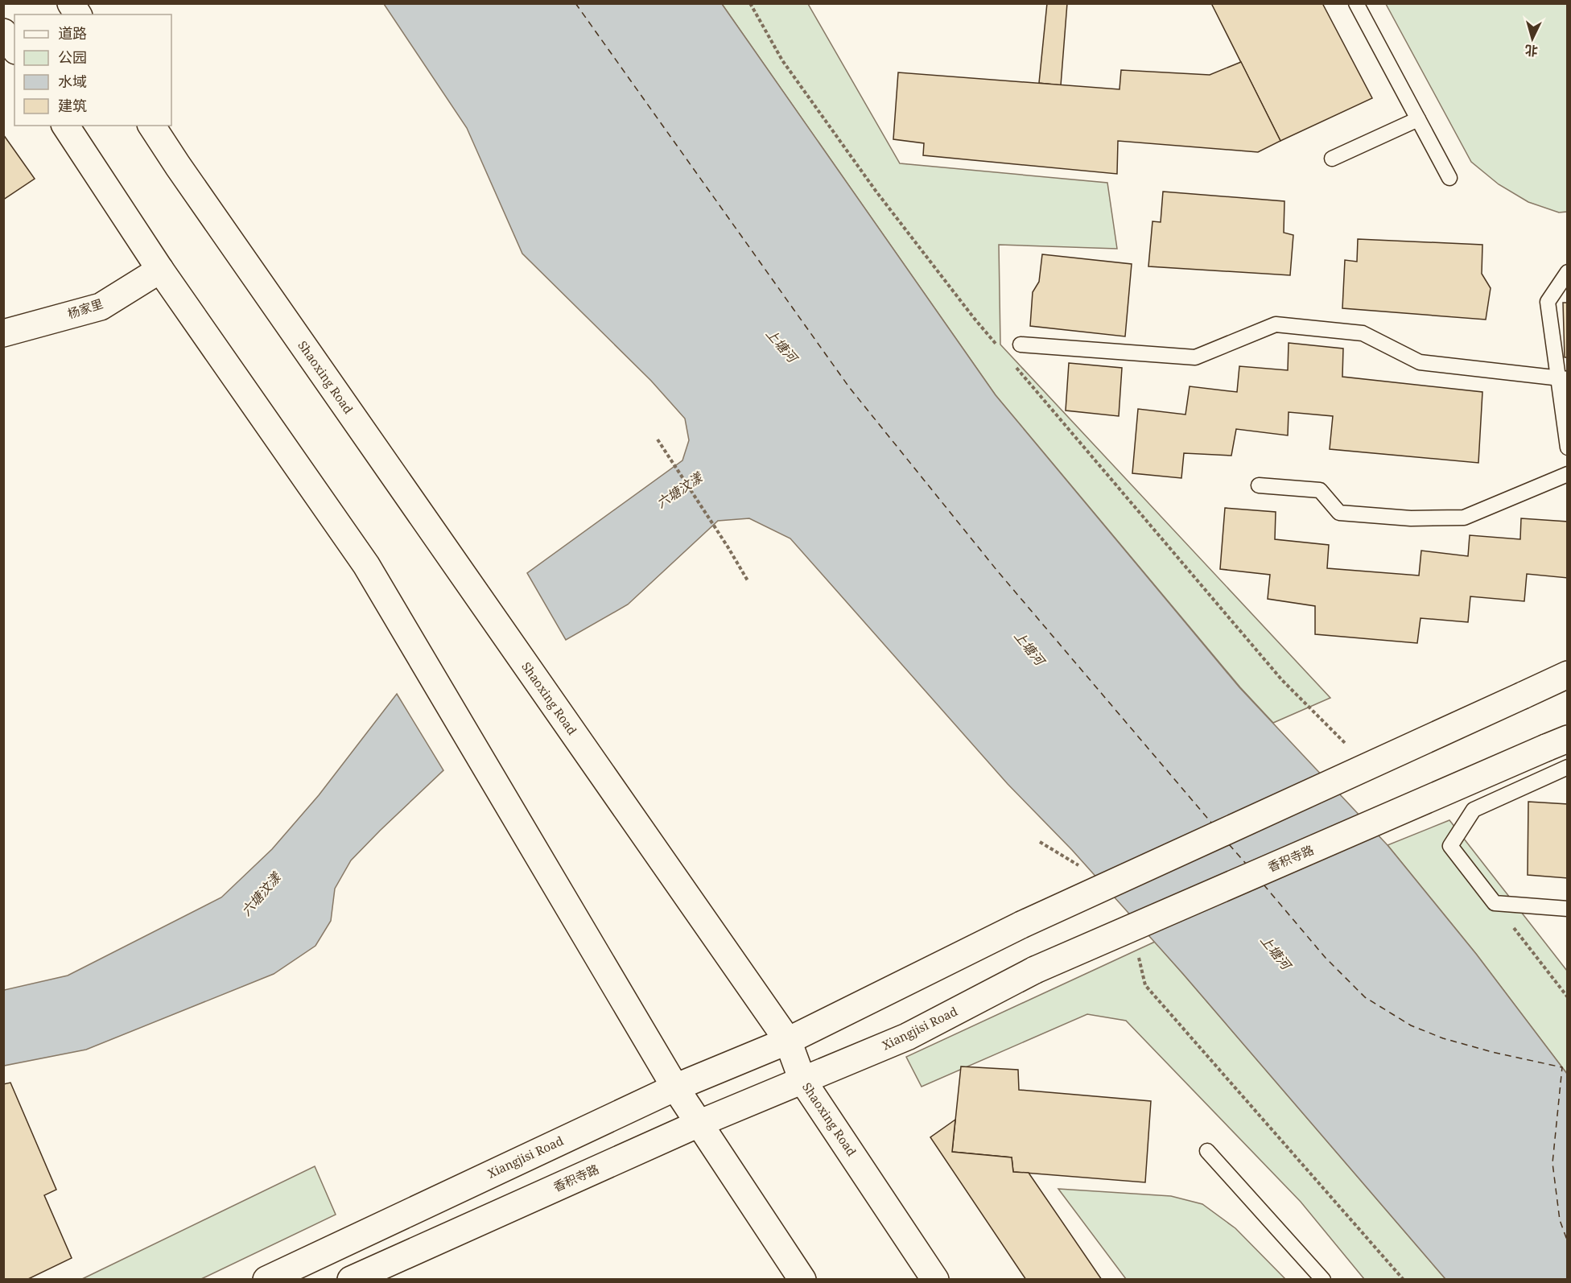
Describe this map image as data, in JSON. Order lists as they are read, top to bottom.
{
  "streets": {
    "main road": [
      "杨家里",
      "Shaoxing Road",
      "香积寺路",
      "Xiangjisi Road"
    ]
  },
  "crossings": [
    ["Shaoxing Road", "香积寺路"],
    ["Shaoxing Road", "Xiangjisi Road"],
    ["香积寺路", "Xiangjisi Road"]
  ],
  "water": ["上塘河", "六塘汶漾"],
  "legend": [
    "道路",
    "公园",
    "水域",
    "建筑"
  ],
  "north": "bottom"
}
